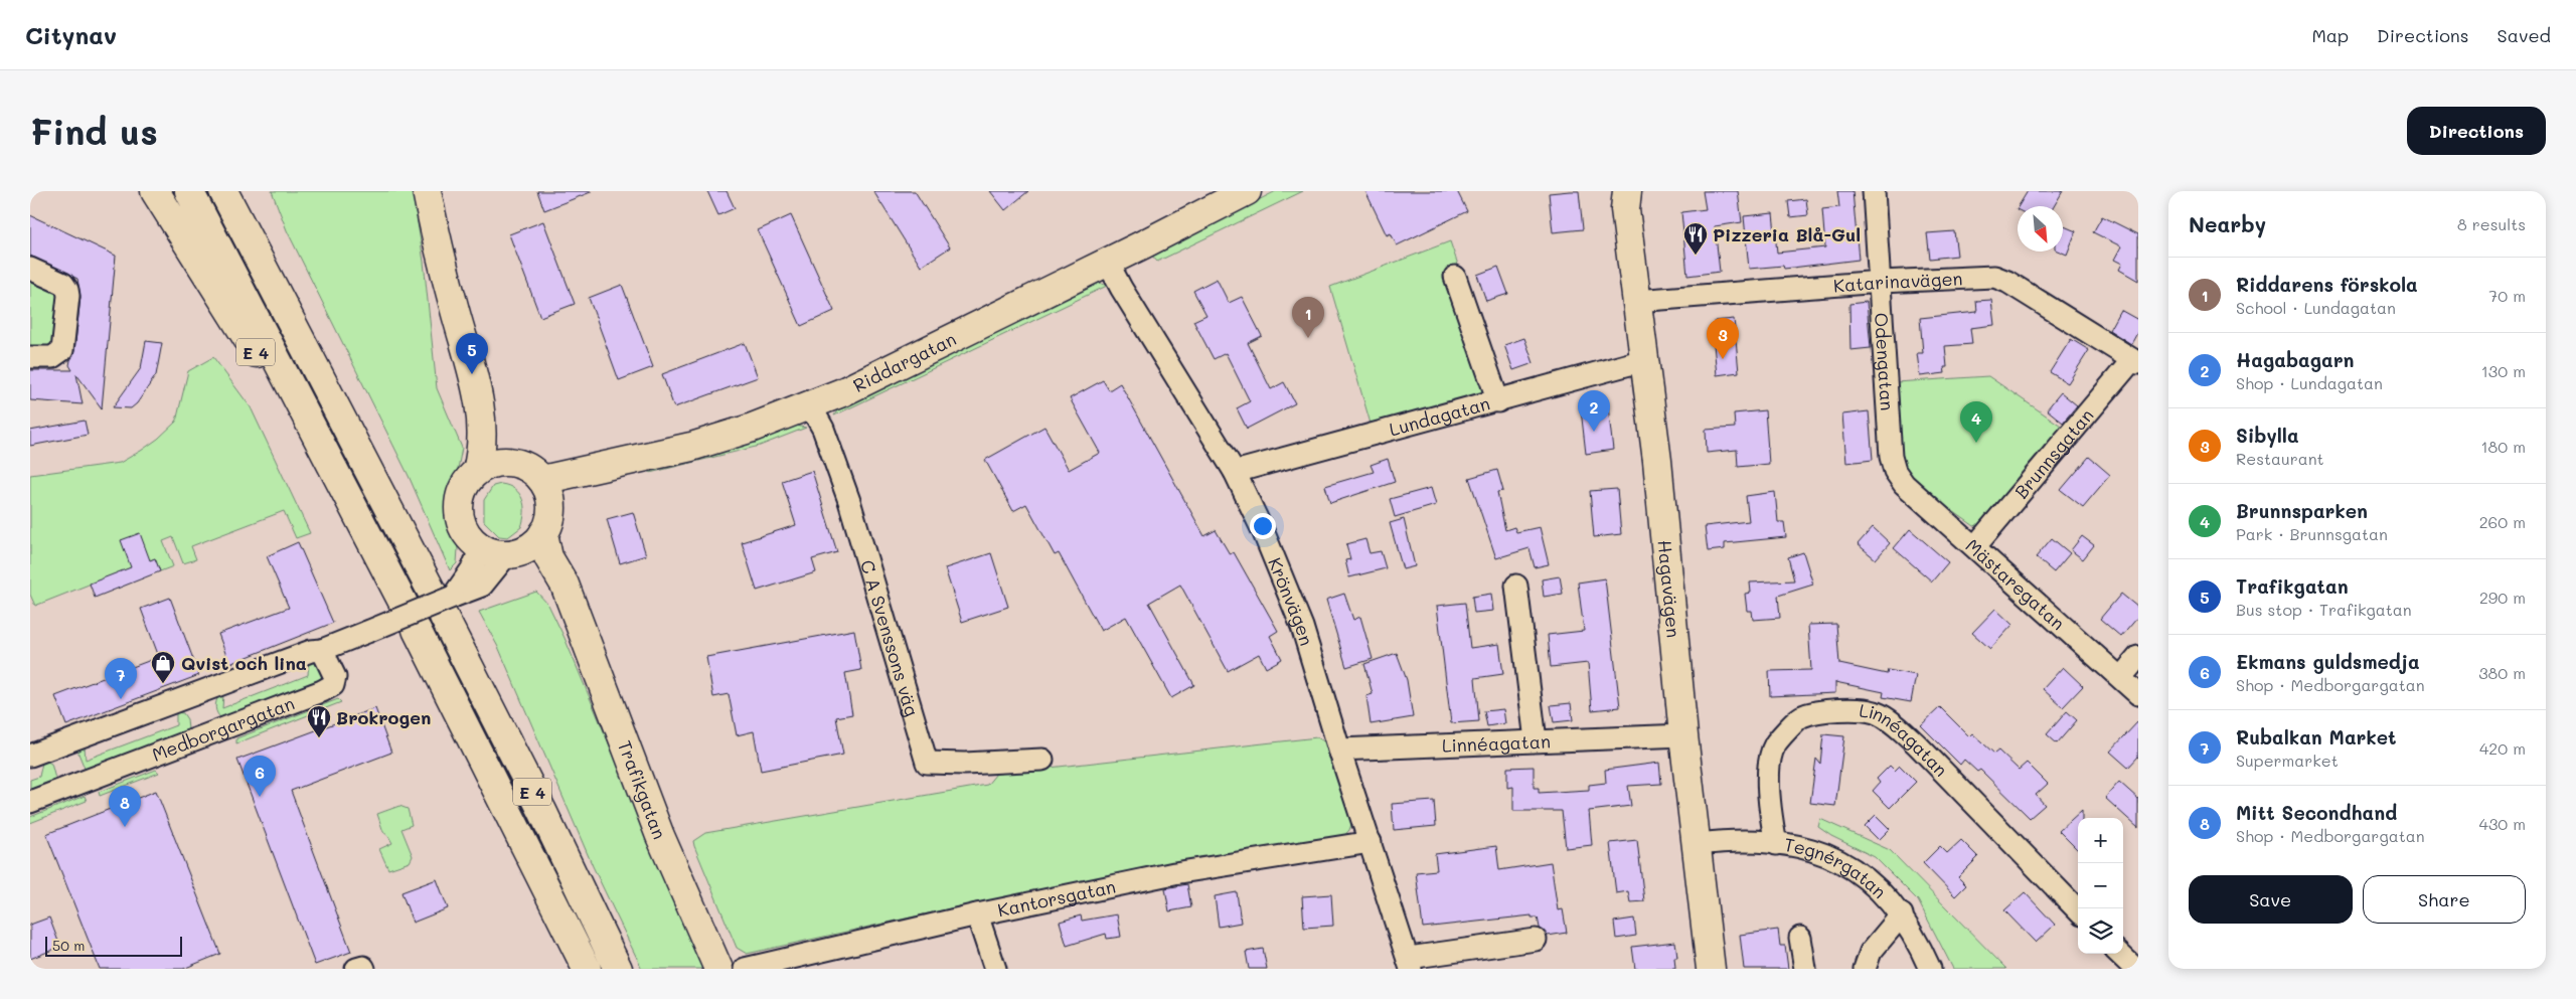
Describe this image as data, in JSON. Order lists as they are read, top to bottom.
{
  "streets": {
    "main road": [
      "E 4",
      "Riddargatan",
      "Hagavägen",
      "Trafikgatan"
    ],
    "street": [
      "Katarinavägen",
      "Odengatan",
      "Lundagatan",
      "Brunnsgatan",
      "Mästaregatan",
      "Krönvägen",
      "C A Svenssons väg",
      "Medborgargatan",
      "Linnéagatan",
      "Tegnérgatan",
      "Kantorsgatan"
    ]
  },
  "crossings": [
    ["Katarinavägen", "Odengatan"],
    ["Katarinavägen", "Brunnsgatan"],
    ["Katarinavägen", "Hagavägen"],
    ["Odengatan", "Mästaregatan"],
    ["Riddargatan", "Krönvägen"],
    ["Riddargatan", "C A Svenssons väg"],
    ["Riddargatan", "Trafikgatan"],
    ["Lundagatan", "Hagavägen"],
    ["Lundagatan", "Krönvägen"],
    ["Brunnsgatan", "Mästaregatan"],
    ["Hagavägen", "Linnéagatan"],
    ["Hagavägen", "Tegnérgatan"],
    ["Krönvägen", "Linnéagatan"],
    ["Krönvägen", "Kantorsgatan"],
    ["Linnéagatan", "Tegnérgatan"]
  ],
  "places": {
    "restaurant": ["Pizzeria Blå-Gul", "Brokrogen"],
    "shop": ["Qvist och lina"]
  },
  "scale_bar": "50 m",
  "north": "bottom right",
  "page": {
    "header": "Citynav",
    "nav": ["Map", "Directions", "Saved"],
    "buttons": [
      "Directions",
      ["Save", "Share"]
    ],
    "title": "Find us",
    "heading": ["Nearby", "8 results"],
    "list": [
      {
        "mark": "1",
        "name": "Riddarens förskola",
        "note": "School · Lundagatan",
        "value": "70 m"
      },
      {
        "mark": "2",
        "name": "Hagabagarn",
        "note": "Shop · Lundagatan",
        "value": "130 m"
      },
      {
        "mark": "3",
        "name": "Sibylla",
        "note": "Restaurant",
        "value": "180 m"
      },
      {
        "mark": "4",
        "name": "Brunnsparken",
        "note": "Park · Brunnsgatan",
        "value": "260 m"
      },
      {
        "mark": "5",
        "name": "Trafikgatan",
        "note": "Bus stop · Trafikgatan",
        "value": "290 m"
      },
      {
        "mark": "6",
        "name": "Ekmans guldsmedja",
        "note": "Shop · Medborgargatan",
        "value": "380 m"
      },
      {
        "mark": "7",
        "name": "Rubalkan Market",
        "note": "Supermarket",
        "value": "420 m"
      },
      {
        "mark": "8",
        "name": "Mitt Secondhand",
        "note": "Shop · Medborgargatan",
        "value": "430 m"
      }
    ],
    "pins": [
      "1",
      "3",
      "5",
      "2",
      "4",
      "7",
      "6",
      "8"
    ],
    "map_buttons": ["+", "−"],
    "scale": "50 m"
  }
}
